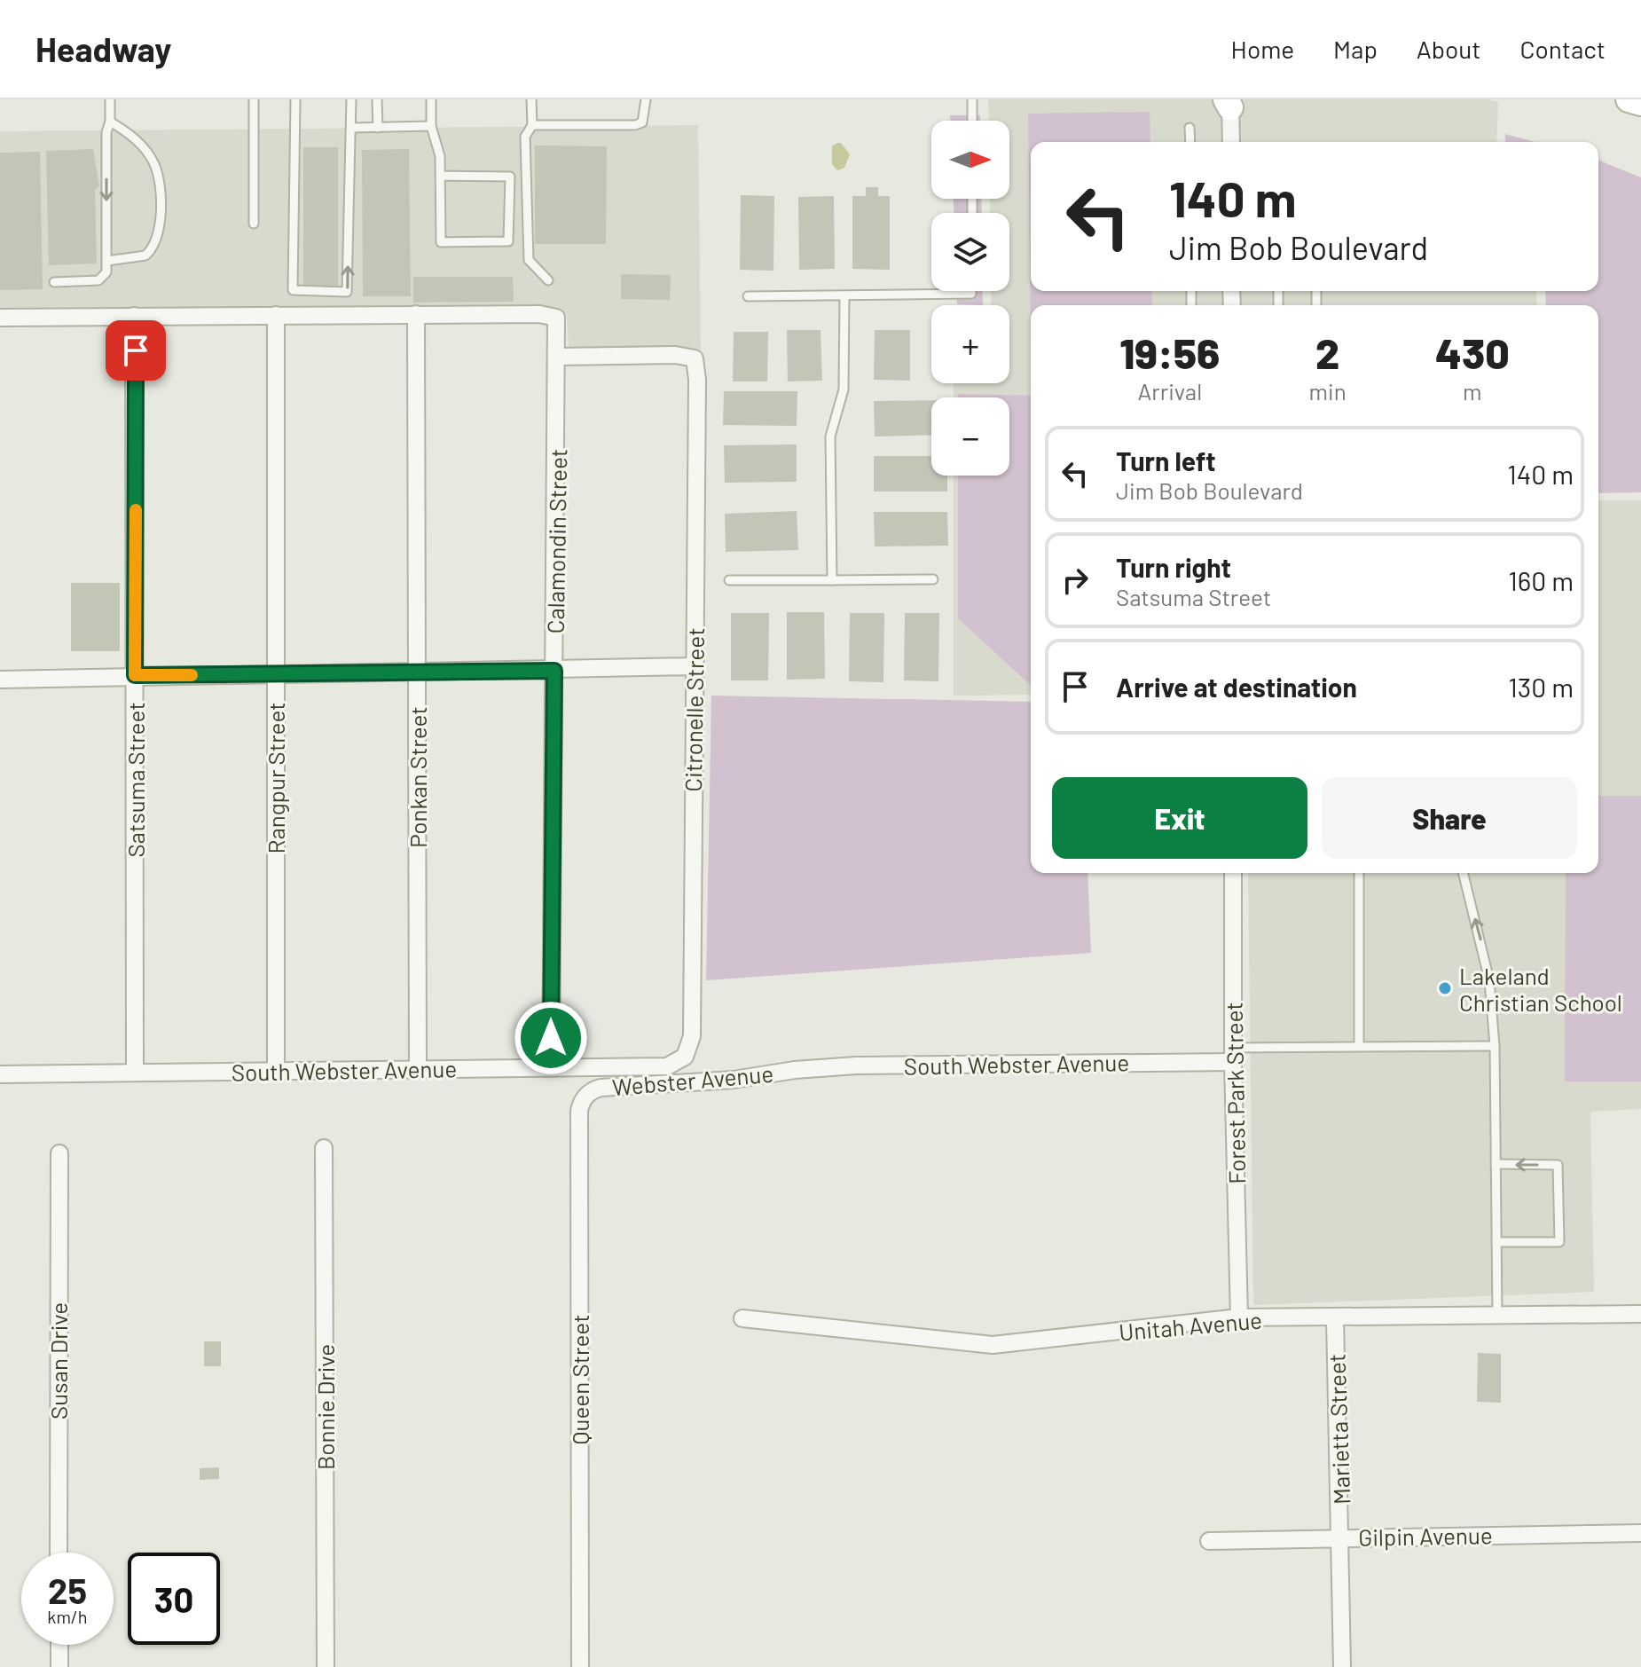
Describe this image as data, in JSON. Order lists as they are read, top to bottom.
{
  "streets": {
    "street": [
      "Calamondin Street",
      "Citronelle Street",
      "Ponkan Street",
      "Rangpur Street",
      "Satsuma Street",
      "South Webster Avenue",
      "Webster Avenue",
      "Forest Park Street",
      "Unitah Avenue",
      "Susan Drive",
      "Queen Street",
      "Bonnie Drive",
      "Marietta Street",
      "Gilpin Avenue"
    ]
  },
  "crossings": [
    ["Calamondin Street", "Citronelle Street"],
    ["Calamondin Street", "Ponkan Street"],
    ["Calamondin Street", "South Webster Avenue"],
    ["Citronelle Street", "South Webster Avenue"],
    ["Ponkan Street", "South Webster Avenue"],
    ["Rangpur Street", "South Webster Avenue"],
    ["Satsuma Street", "South Webster Avenue"],
    ["South Webster Avenue", "Webster Avenue"],
    ["South Webster Avenue", "Forest Park Street"],
    ["Webster Avenue", "Queen Street"],
    ["Forest Park Street", "Unitah Avenue"],
    ["Unitah Avenue", "Marietta Street"],
    ["Marietta Street", "Gilpin Avenue"]
  ],
  "places": ["Lakeland Christian School"],
  "north": "right",
  "page": {
    "header": "Headway",
    "nav": [
      "Home",
      "Map",
      "About",
      "Contact"
    ],
    "map_buttons": ["+", "−"],
    "turn": ["140 m", "Jim Bob Boulevard"],
    "eta": [
      "19:56",
      "Arrival",
      "2",
      "min",
      "430",
      "m"
    ],
    "list": [
      {
        "name": "Turn left",
        "note": "Jim Bob Boulevard",
        "value": "140 m"
      },
      {
        "name": "Turn right",
        "note": "Satsuma Street",
        "value": "160 m"
      },
      {
        "name": "Arrive at destination",
        "value": "130 m"
      }
    ],
    "buttons": ["Exit", "Share"],
    "speed": "25 km/h",
    "limit": "30"
  }
}
